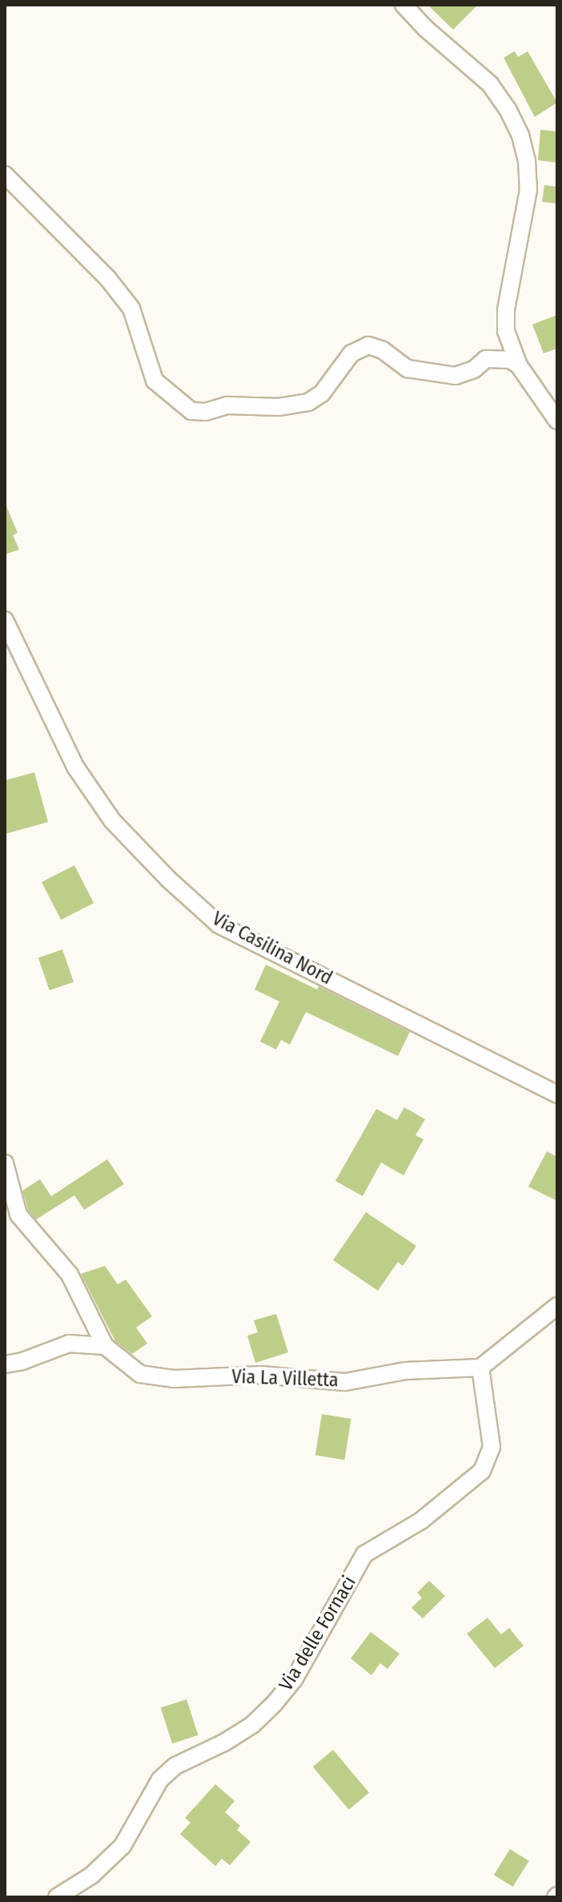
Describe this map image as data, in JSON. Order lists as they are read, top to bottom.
{
  "streets": {
    "street": ["Via Casilina Nord", "Via La Villetta", "Via delle Fornaci"]
  },
  "crossings": [
    ["Via La Villetta", "Via delle Fornaci"]
  ]
}
